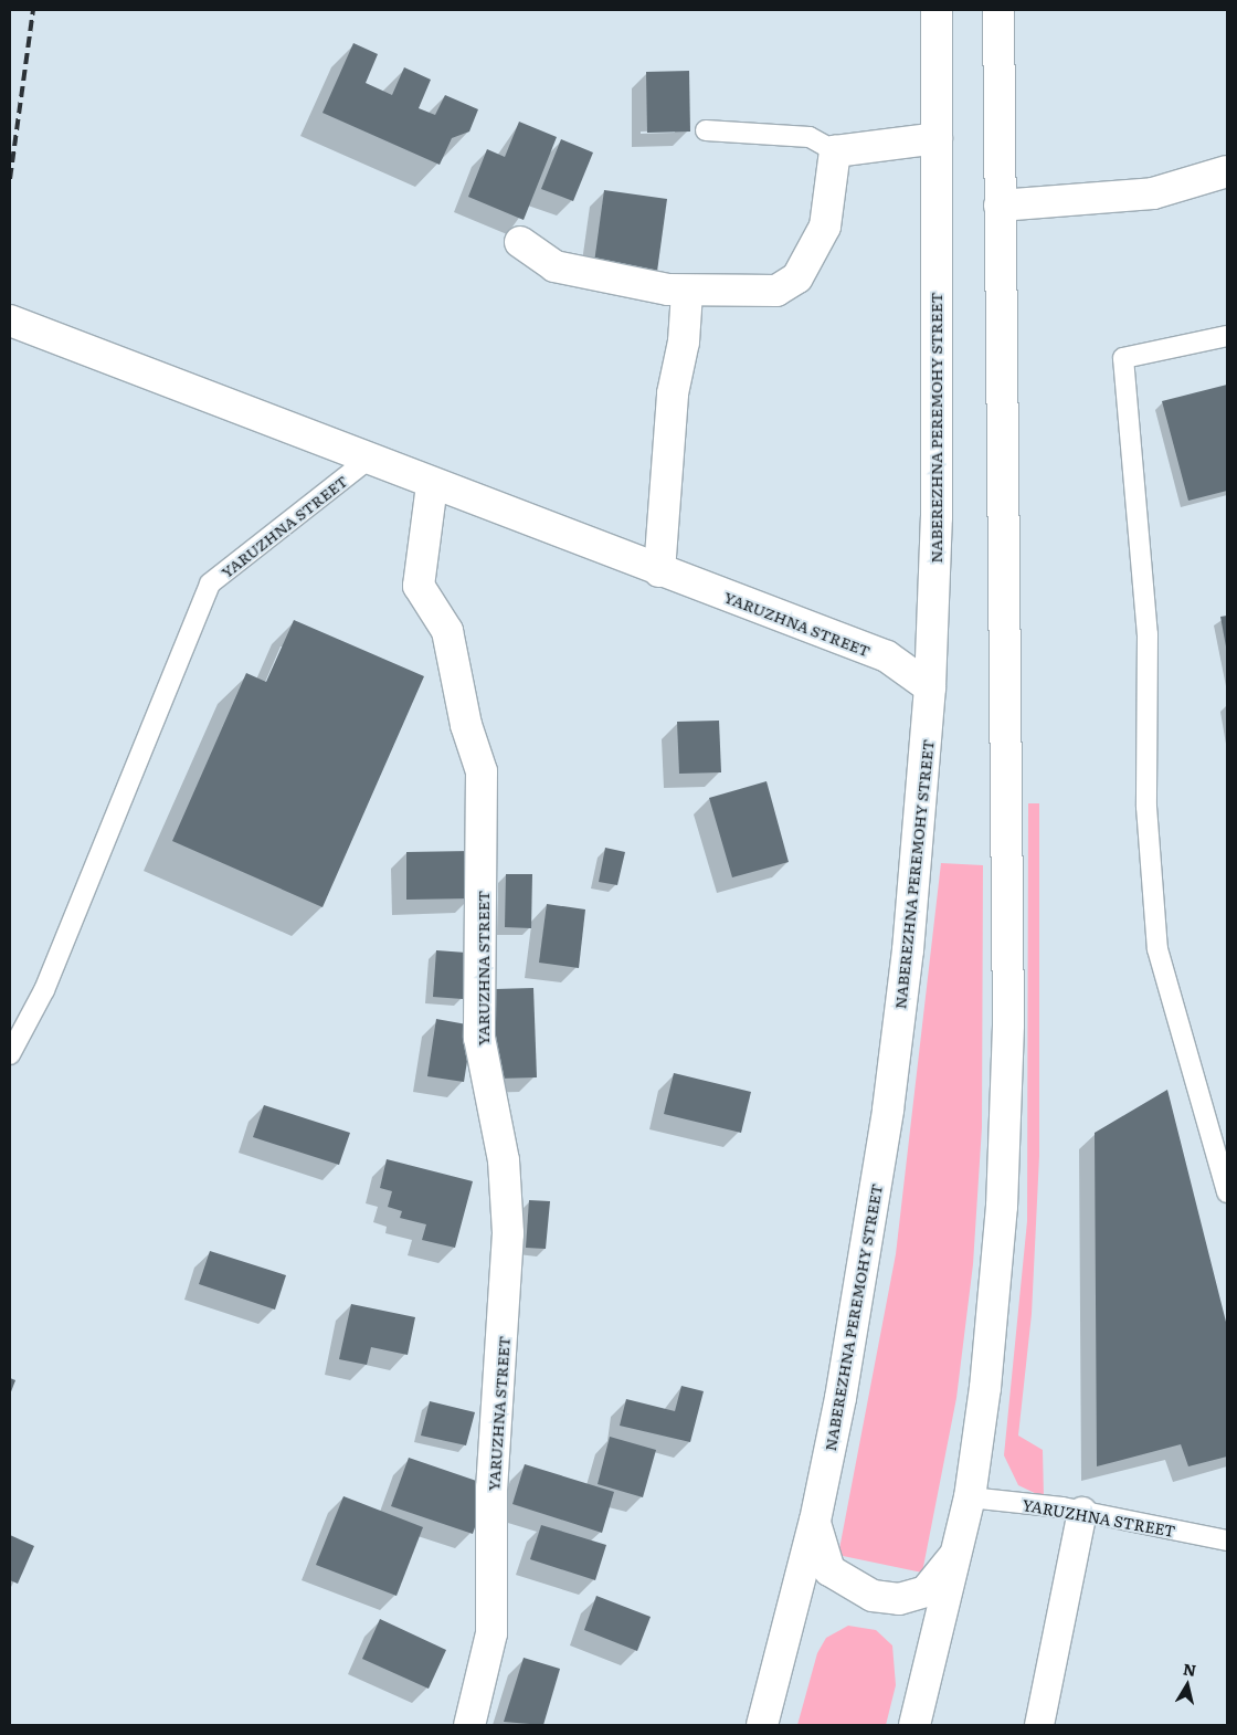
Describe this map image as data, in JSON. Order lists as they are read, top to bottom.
{
  "streets": {
    "main road": ["NABEREZHNA PEREMOHY STREET", "YARUZHNA STREET"]
  },
  "crossings": [
    ["NABEREZHNA PEREMOHY STREET", "YARUZHNA STREET"]
  ],
  "north": "top"
}
